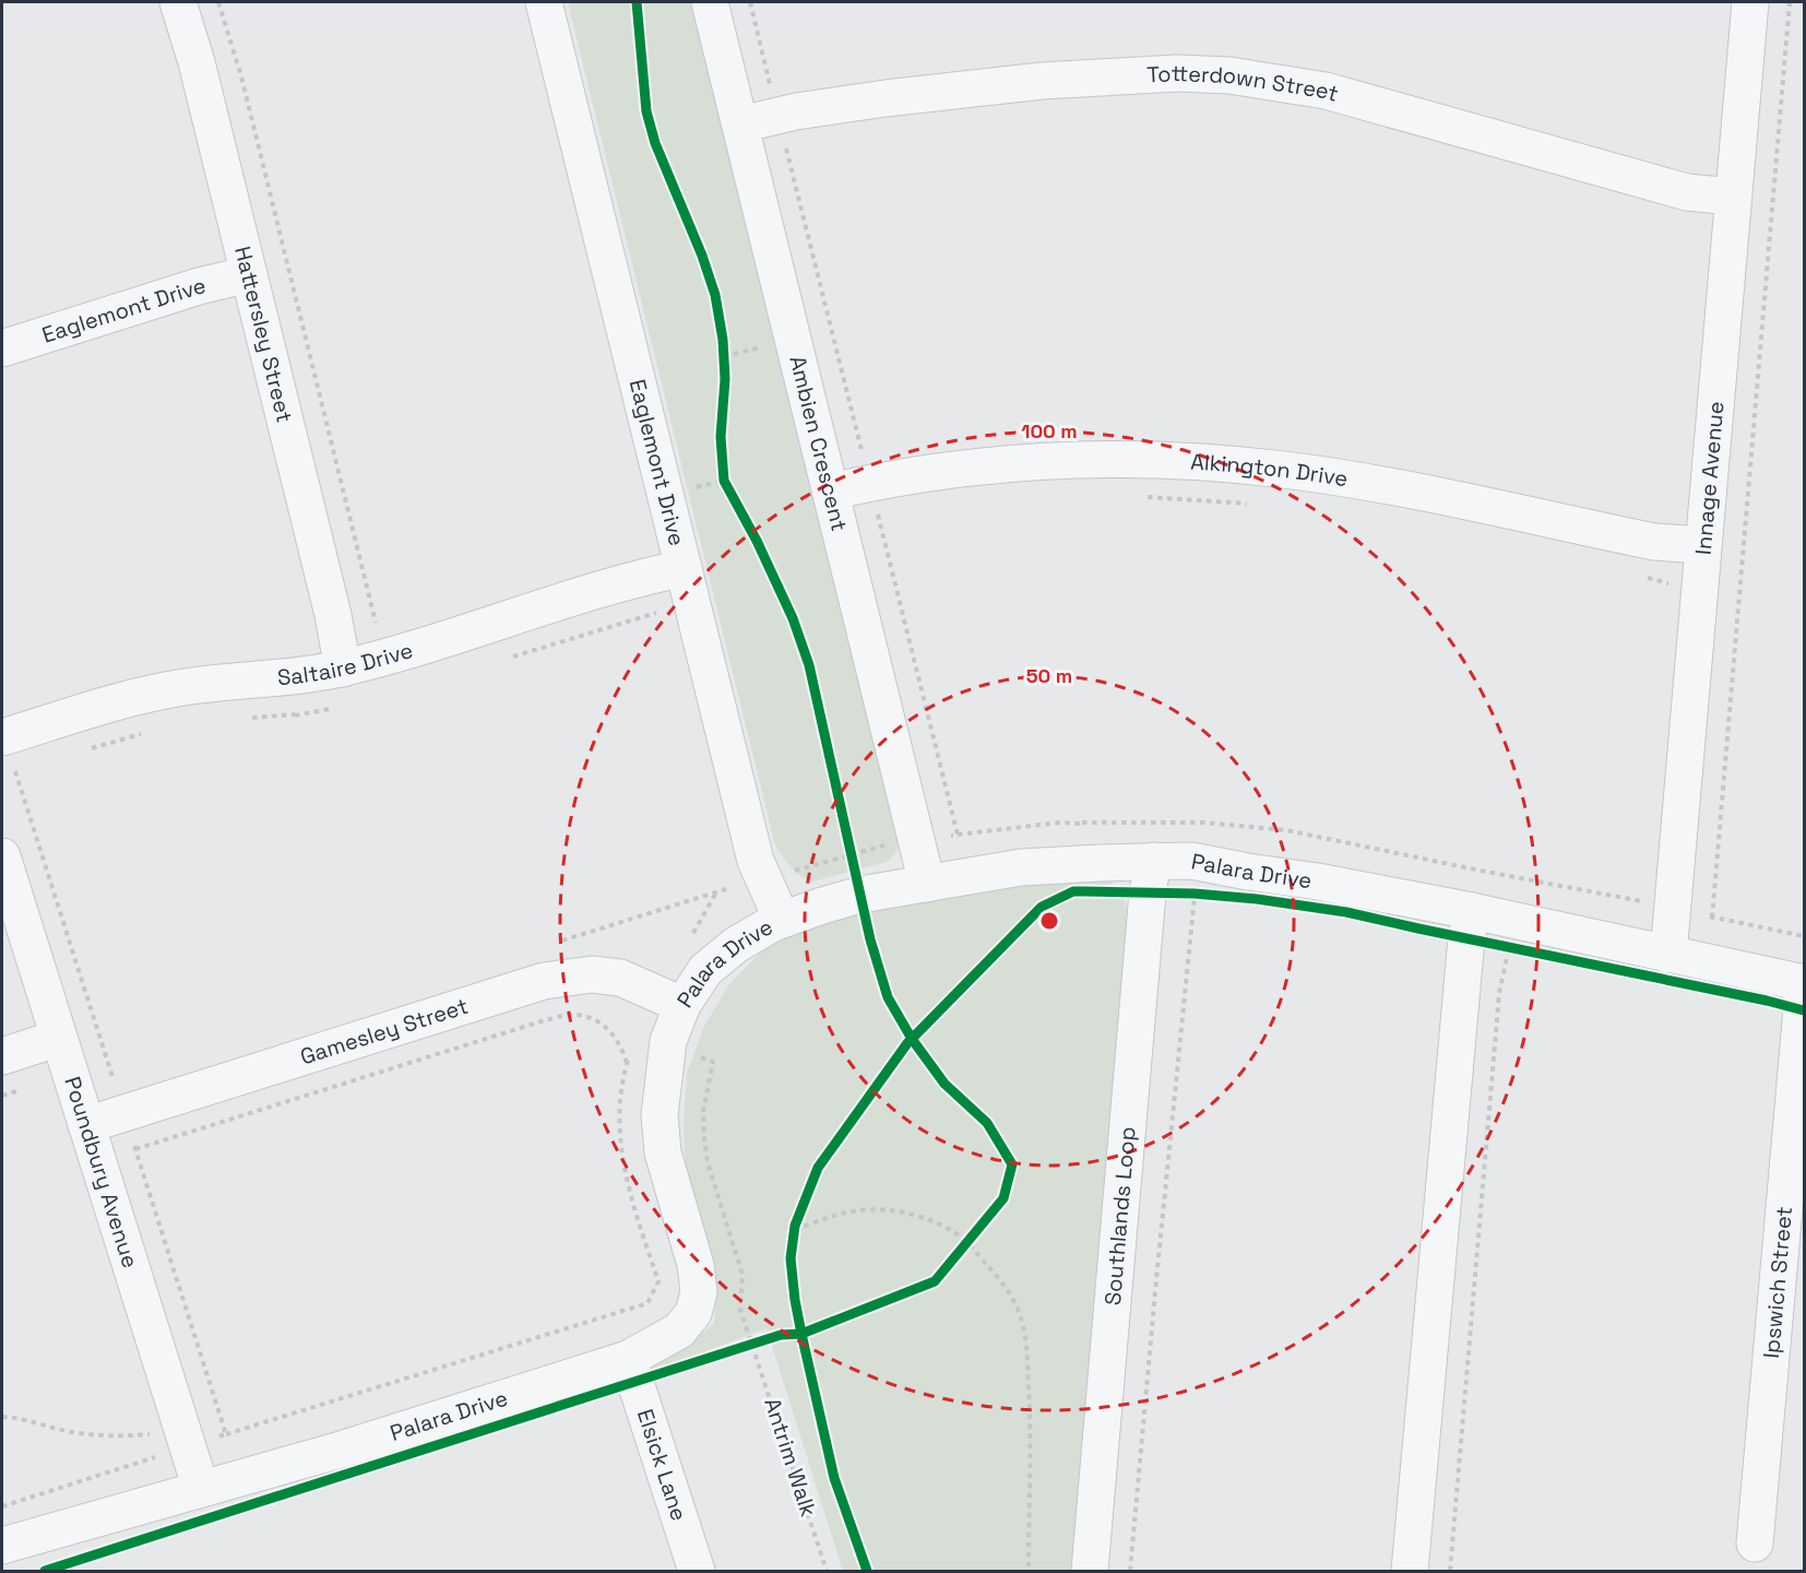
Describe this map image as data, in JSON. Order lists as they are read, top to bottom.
{
  "streets": {
    "street": [
      "Totterdown Street",
      "Eaglemont Drive",
      "Hattersley Street",
      "Ambien Crescent",
      "Alkington Drive",
      "Innage Avenue",
      "Saltaire Drive",
      "Palara Drive",
      "Gamesley Street",
      "Poundbury Avenue",
      "Southlands Loop",
      "Ipswich Street",
      "Elsick Lane"
    ],
    "path": ["Antrim Walk"]
  },
  "crossings": [
    ["Totterdown Street", "Ambien Crescent"],
    ["Totterdown Street", "Innage Avenue"],
    ["Eaglemont Drive", "Hattersley Street"],
    ["Eaglemont Drive", "Saltaire Drive"],
    ["Eaglemont Drive", "Palara Drive"],
    ["Hattersley Street", "Saltaire Drive"],
    ["Ambien Crescent", "Alkington Drive"],
    ["Ambien Crescent", "Palara Drive"],
    ["Alkington Drive", "Innage Avenue"],
    ["Innage Avenue", "Palara Drive"],
    ["Palara Drive", "Gamesley Street"],
    ["Palara Drive", "Poundbury Avenue"],
    ["Palara Drive", "Southlands Loop"],
    ["Palara Drive", "Ipswich Street"],
    ["Palara Drive", "Antrim Walk"],
    ["Palara Drive", "Elsick Lane"],
    ["Gamesley Street", "Poundbury Avenue"]
  ],
  "rings": ["100 m", "50 m"]
}
